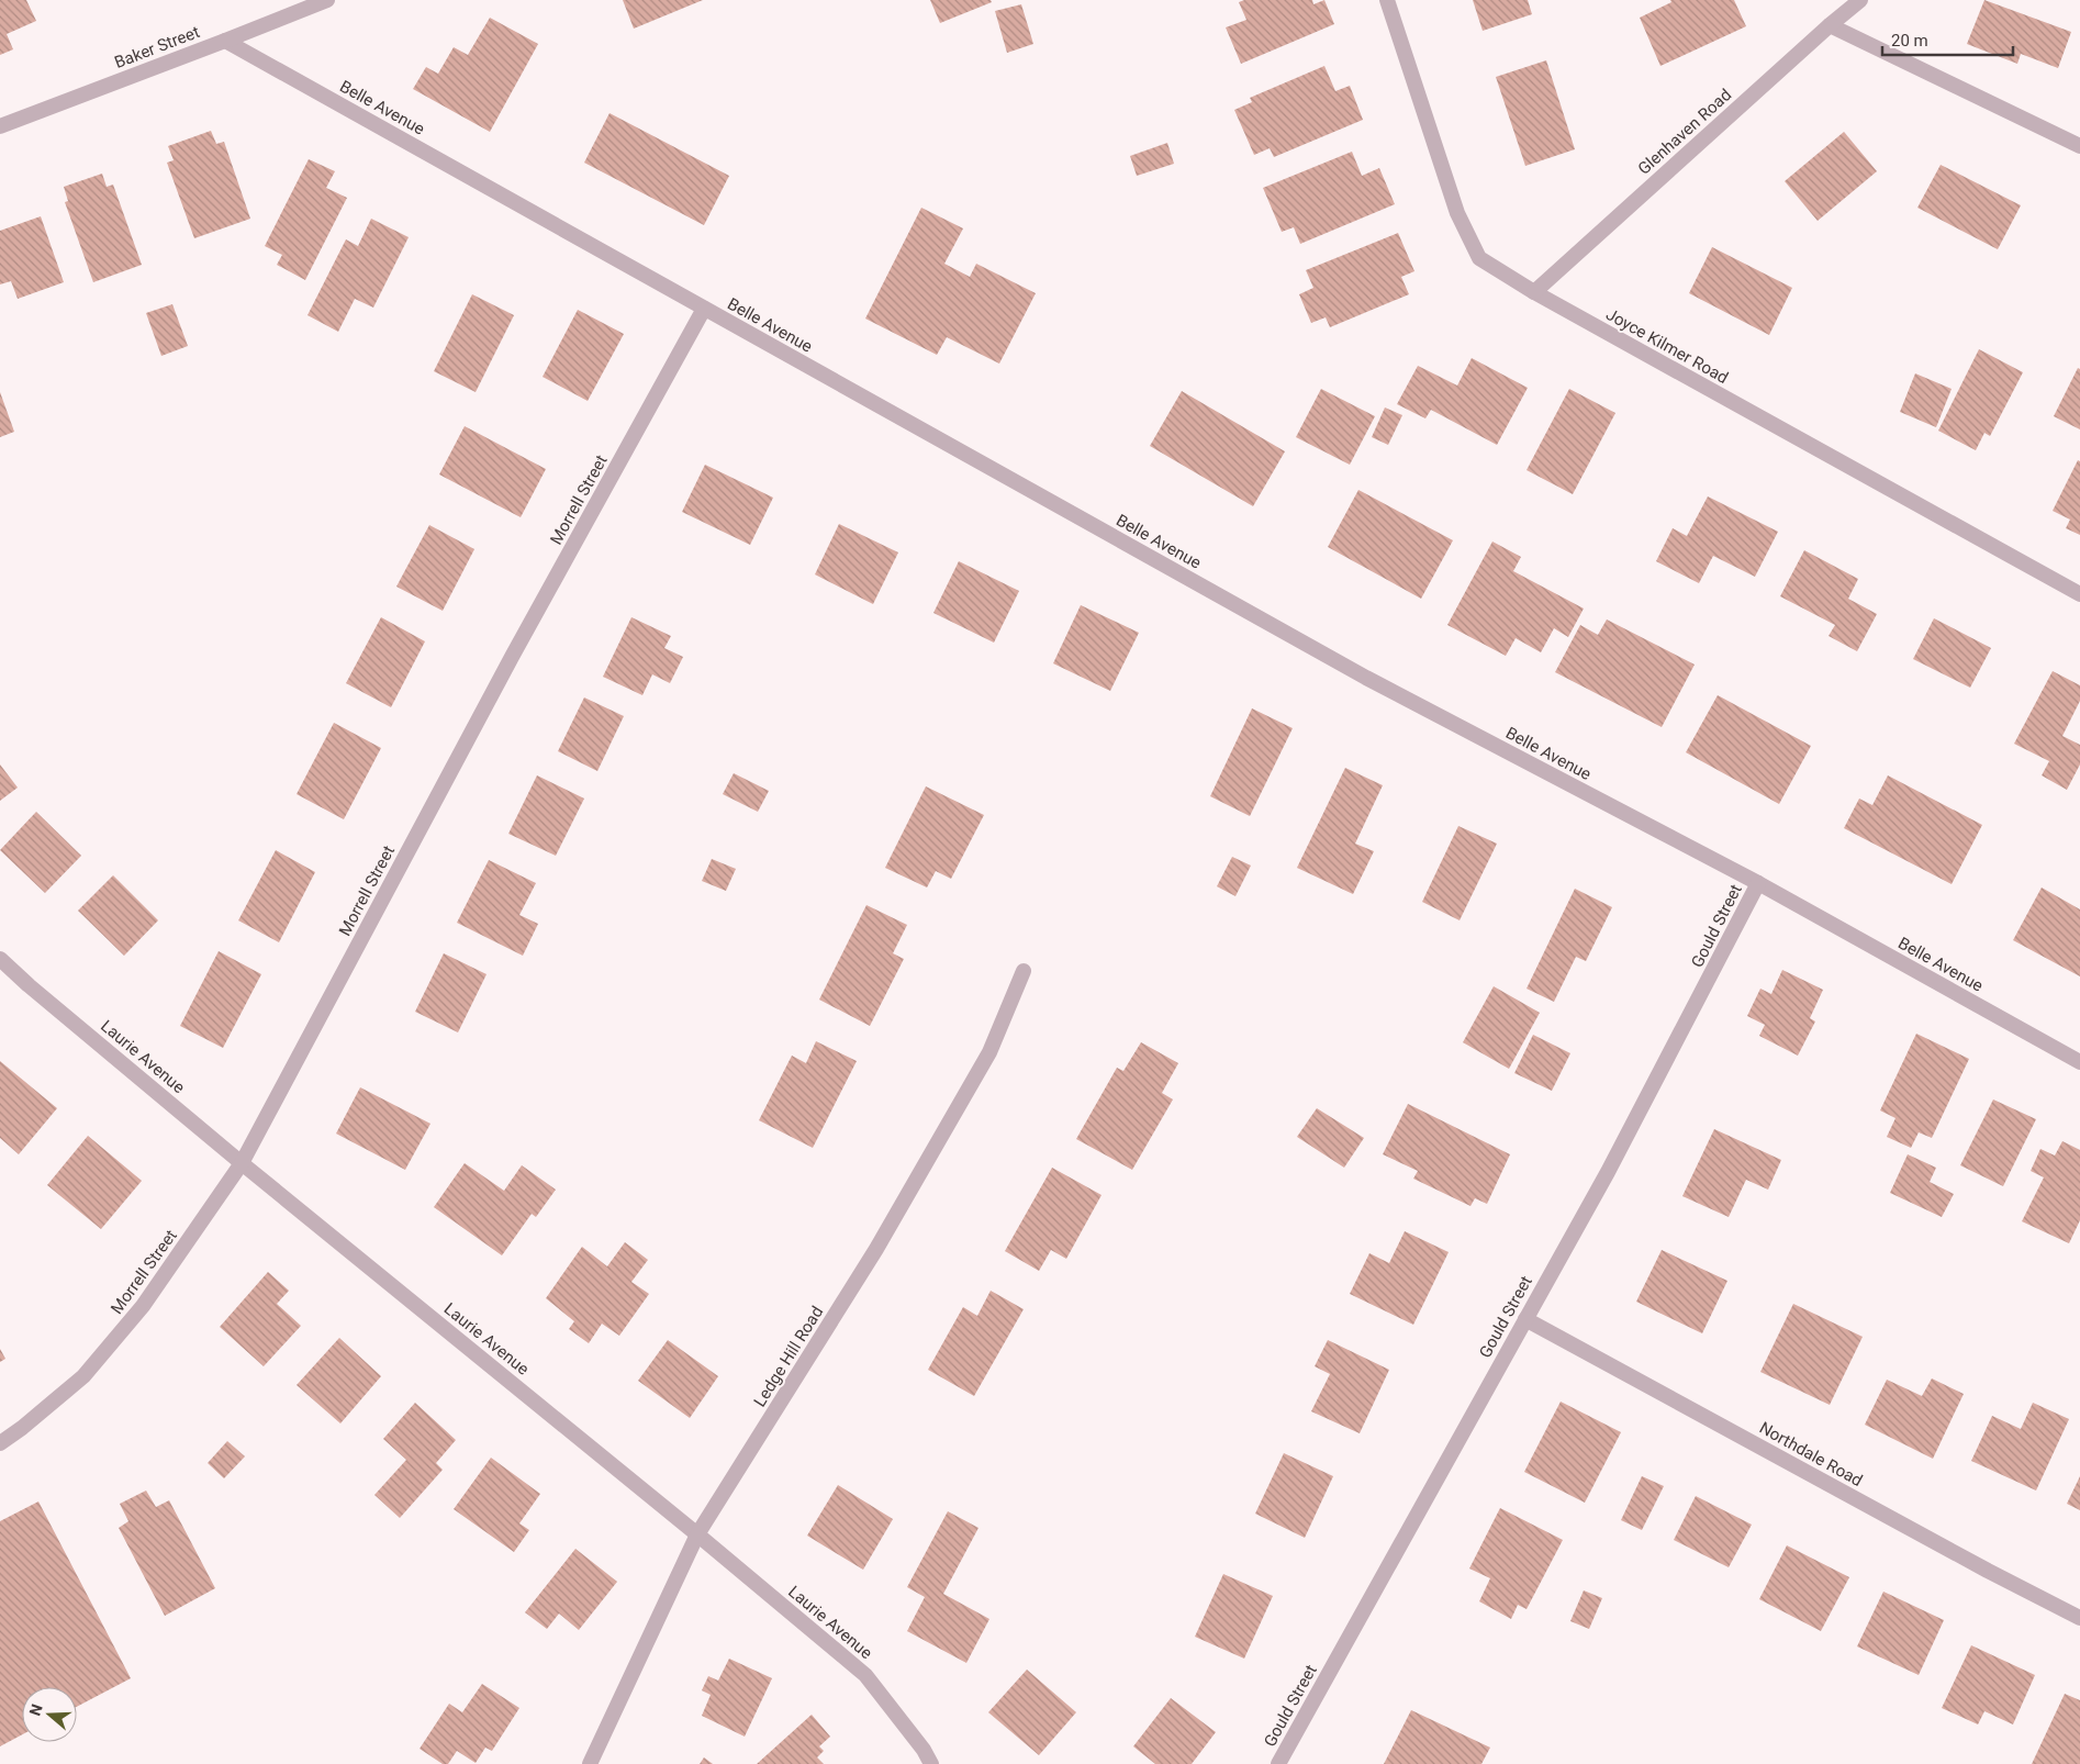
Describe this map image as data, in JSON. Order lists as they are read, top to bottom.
{
  "streets": {
    "street": [
      "Baker Street",
      "Belle Avenue",
      "Glenhaven Road",
      "Joyce Kilmer Road",
      "Morrell Street",
      "Gould Street",
      "Laurie Avenue",
      "Ledge Hill Road",
      "Northdale Road"
    ]
  },
  "crossings": [
    ["Baker Street", "Belle Avenue"],
    ["Belle Avenue", "Morrell Street"],
    ["Belle Avenue", "Gould Street"],
    ["Glenhaven Road", "Joyce Kilmer Road"],
    ["Morrell Street", "Laurie Avenue"],
    ["Gould Street", "Northdale Road"],
    ["Laurie Avenue", "Ledge Hill Road"]
  ],
  "scale_bar": "20 m",
  "north": "left"
}
